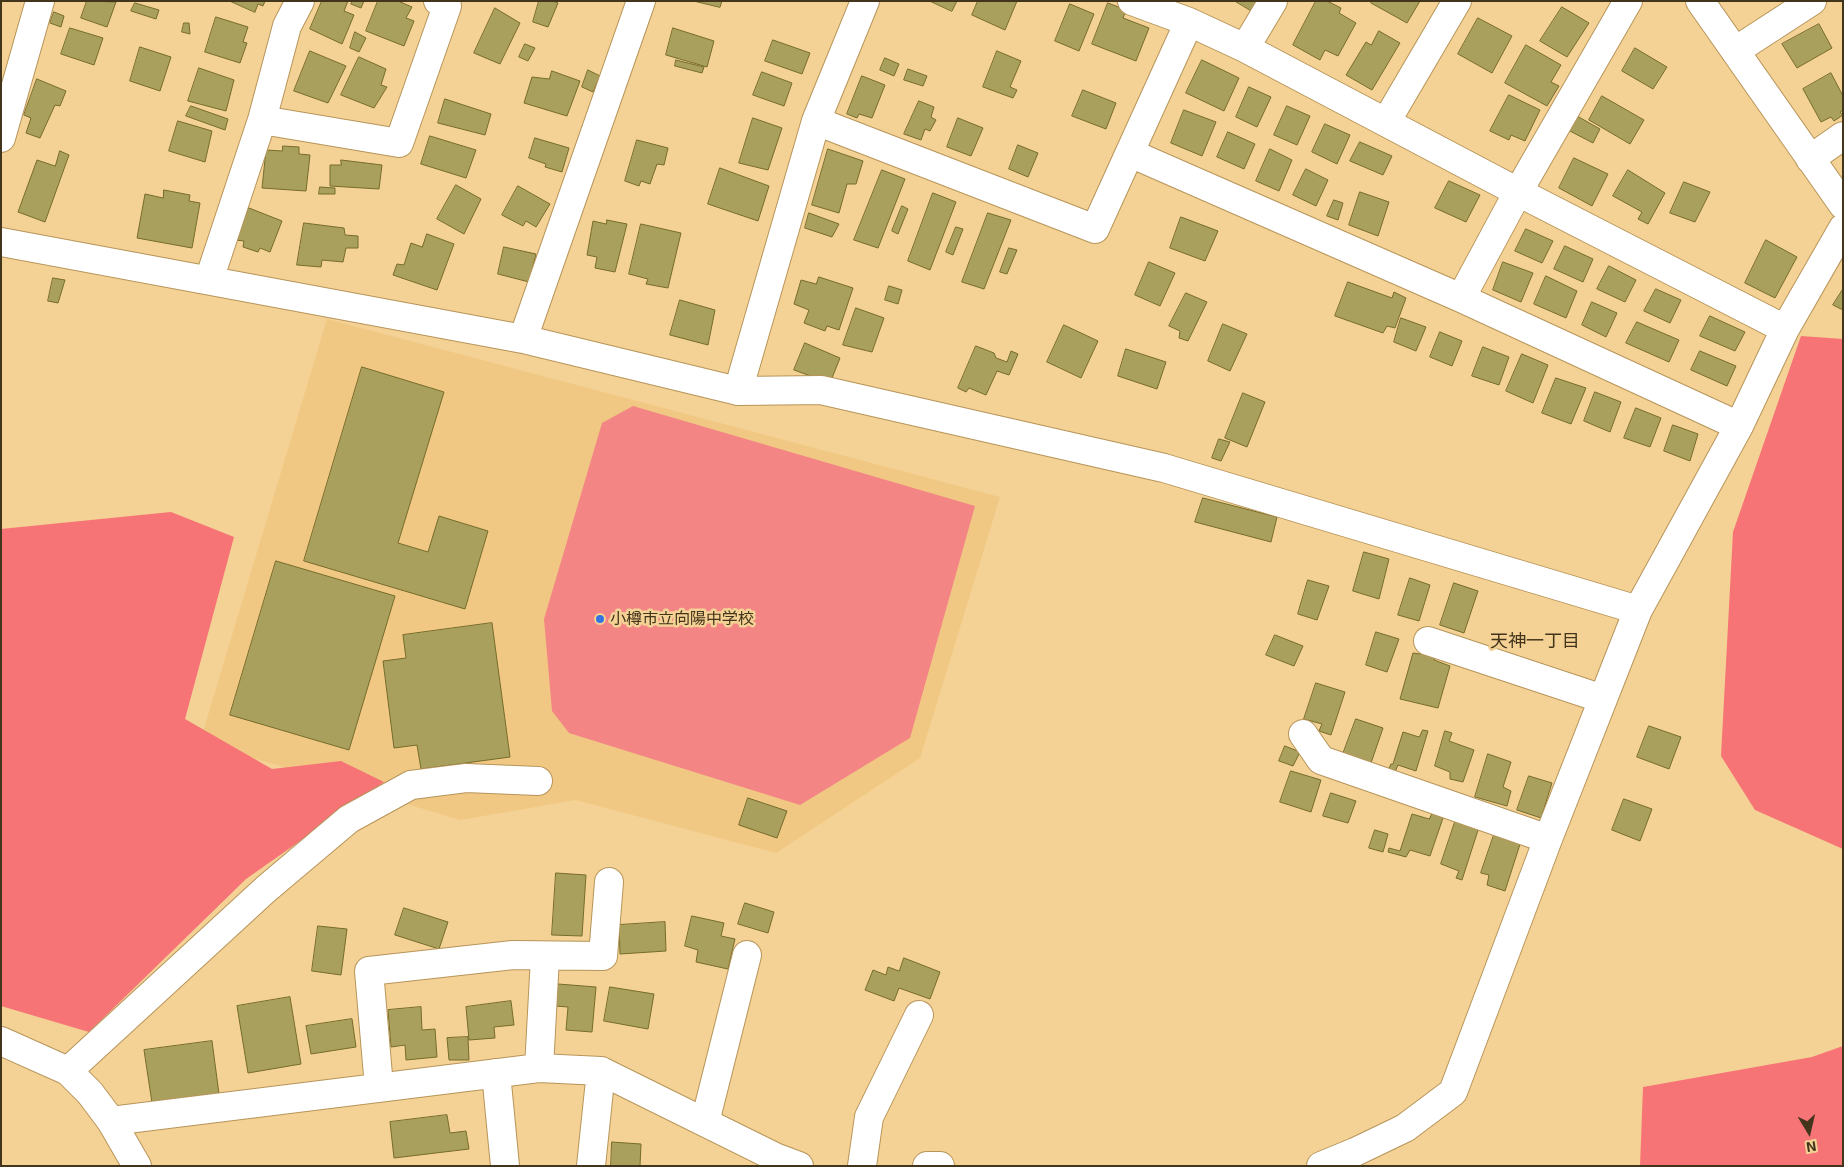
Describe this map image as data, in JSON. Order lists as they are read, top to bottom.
{
  "districts": ["天神一丁目"],
  "places": ["小樽市立向陽中学校"],
  "north": "bottom"
}
